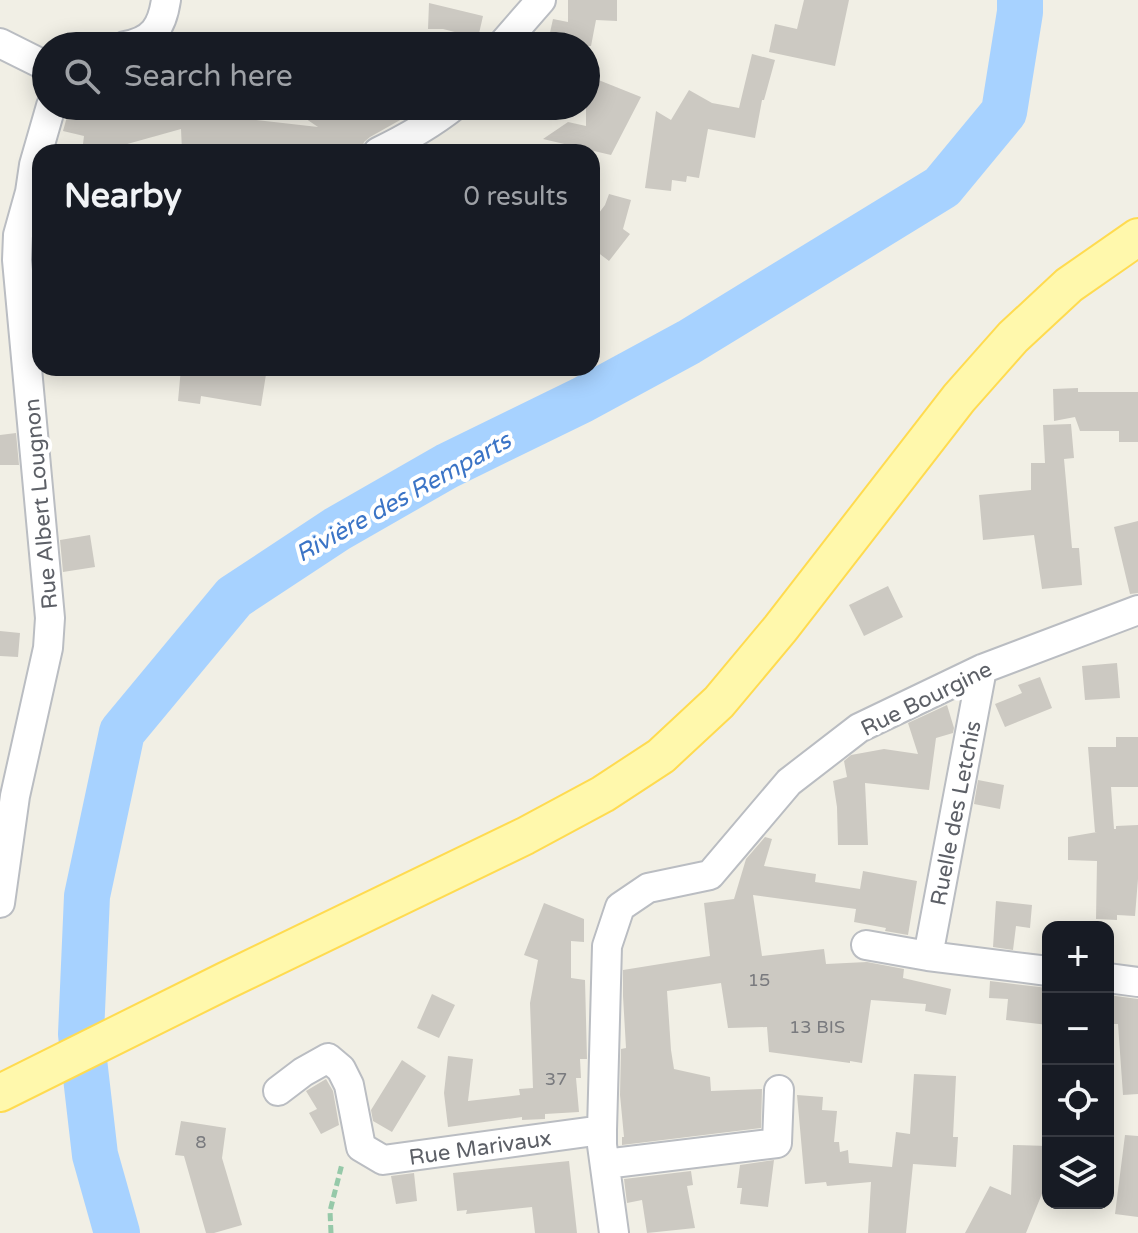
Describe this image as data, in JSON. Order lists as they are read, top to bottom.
{
  "streets": {
    "street": [
      "Rue Albert Lougnon",
      "Rue Bourgine",
      "Ruelle des Letchis",
      "Rue Marivaux"
    ]
  },
  "crossings": [
    ["Rue Bourgine", "Ruelle des Letchis"],
    ["Rue Bourgine", "Rue Marivaux"]
  ],
  "water": ["Rivière des Remparts"],
  "house_numbers": [
    "15",
    "13 BIS",
    "37",
    "8"
  ],
  "page": {
    "search": "Search here",
    "heading": ["Nearby", "0 results"],
    "map_buttons": ["+", "−"]
  }
}
